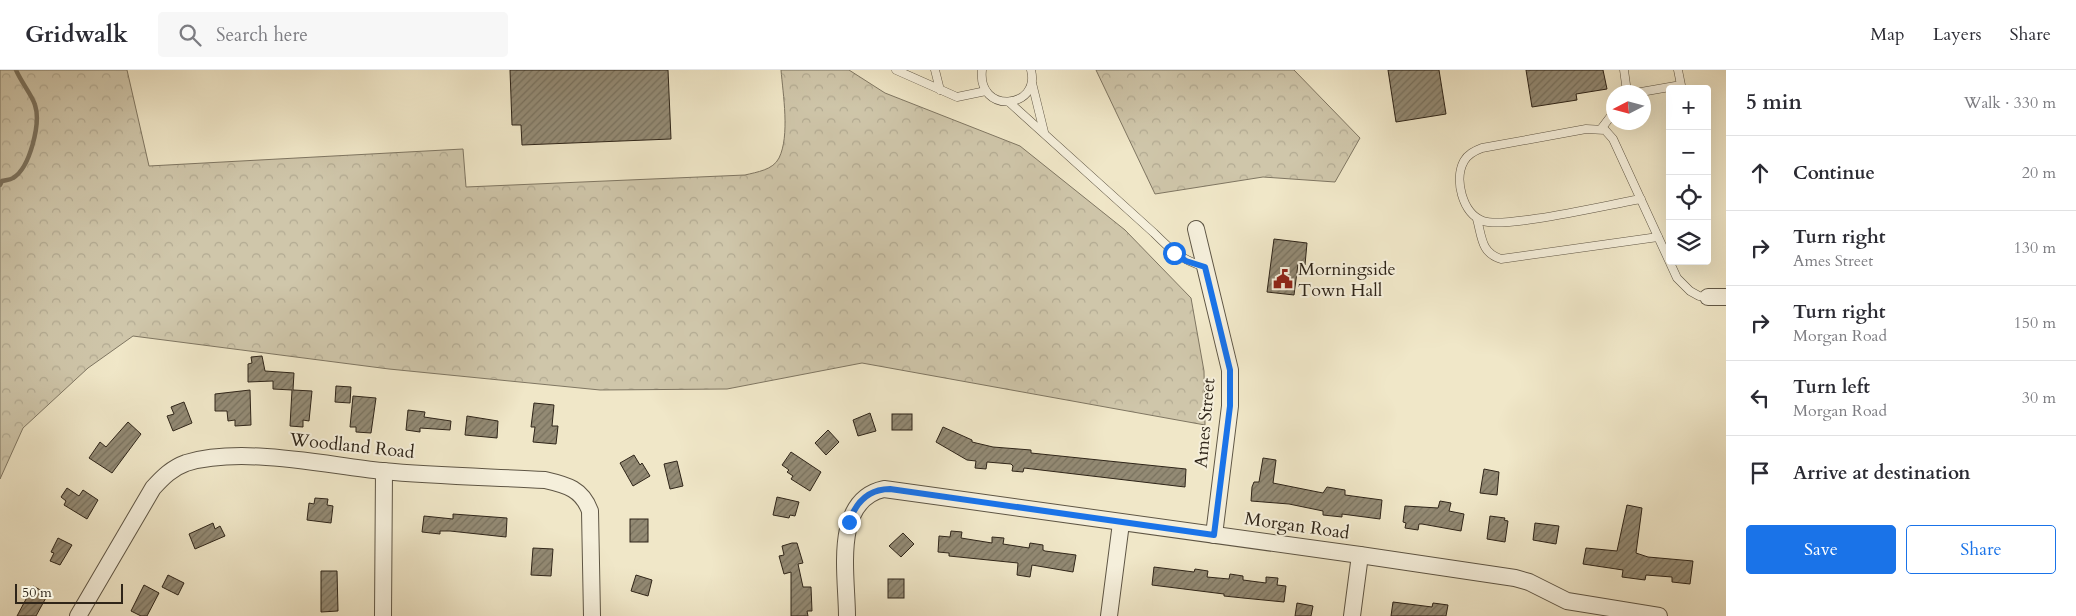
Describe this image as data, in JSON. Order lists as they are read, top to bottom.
{
  "streets": {
    "street": ["Ames Street", "Woodland Road", "Morgan Road"]
  },
  "crossings": [
    ["Ames Street", "Morgan Road"]
  ],
  "places": {
    "public building": ["Morningside Town Hall"]
  },
  "scale_bar": "50 m",
  "north": "left",
  "page": {
    "header": "Gridwalk",
    "search": "Search here",
    "nav": ["Map", "Layers", "Share"],
    "heading": ["5 min", "Walk · 330 m"],
    "map_buttons": ["+", "−"],
    "list": [
      ["Continue", "20 m"],
      ["Turn right", "Ames Street", "130 m"],
      ["Turn right", "Morgan Road", "150 m"],
      ["Turn left", "Morgan Road", "30 m"],
      "Arrive at destination"
    ],
    "buttons": ["Save", "Share"],
    "scale": "50 m"
  }
}
